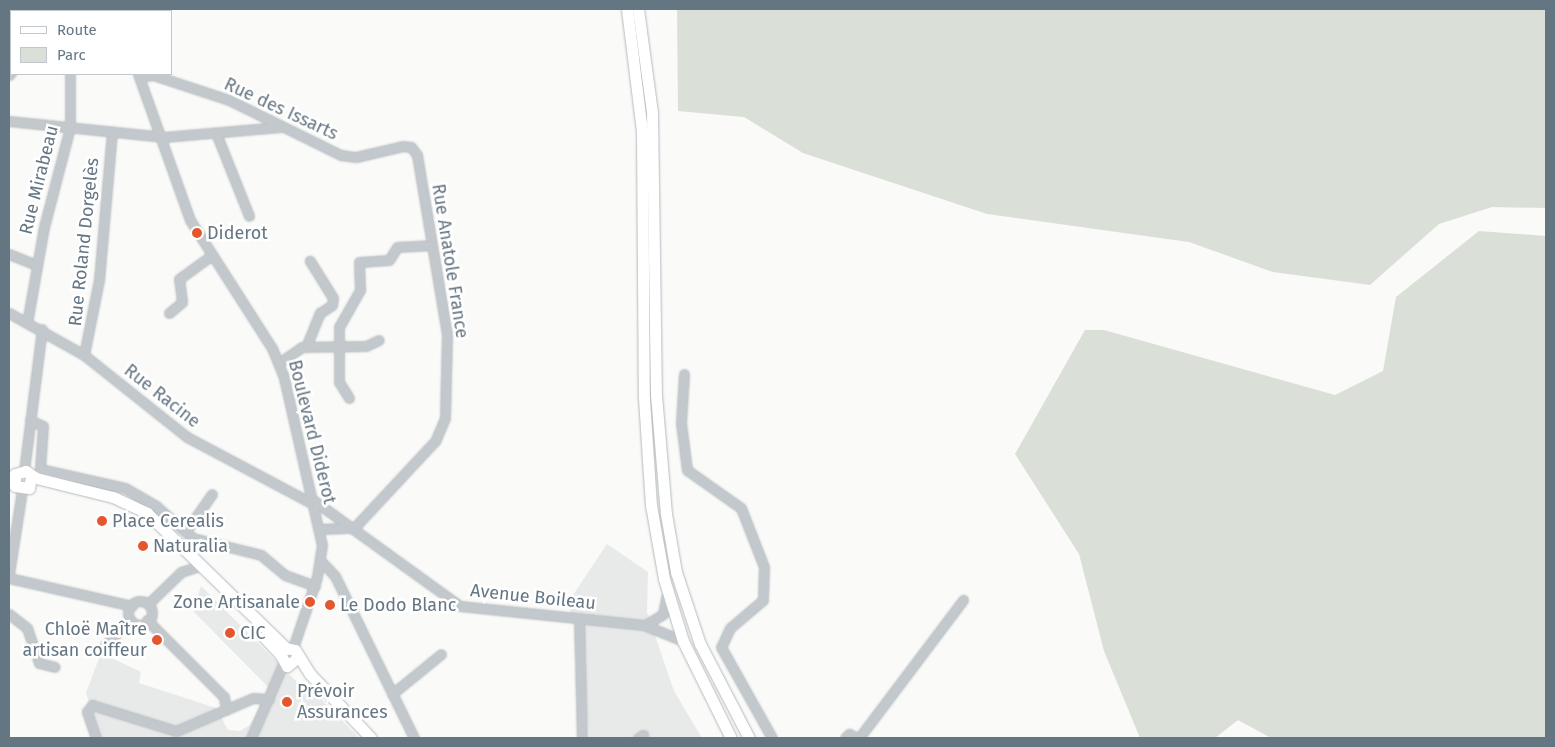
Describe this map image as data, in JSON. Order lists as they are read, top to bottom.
{
  "streets": {
    "street": [
      "Rue des Issarts",
      "Rue Mirabeau",
      "Rue Roland Dorgelès",
      "Rue Anatole France",
      "Rue Racine",
      "Boulevard Diderot",
      "Avenue Boileau"
    ]
  },
  "crossings": [
    ["Rue des Issarts", "Rue Anatole France"],
    ["Rue des Issarts", "Boulevard Diderot"],
    ["Rue Mirabeau", "Rue Racine"],
    ["Rue Roland Dorgelès", "Rue Racine"],
    ["Rue Anatole France", "Avenue Boileau"],
    ["Rue Racine", "Boulevard Diderot"],
    ["Rue Racine", "Avenue Boileau"]
  ],
  "places": [
    "Diderot",
    "Place Cerealis",
    "Naturalia",
    "Zone Artisanale",
    "Le Dodo Blanc",
    "CIC",
    "Chloë Maître artisan coiffeur",
    "Prévoir Assurances"
  ],
  "legend": ["Route", "Parc"]
}
